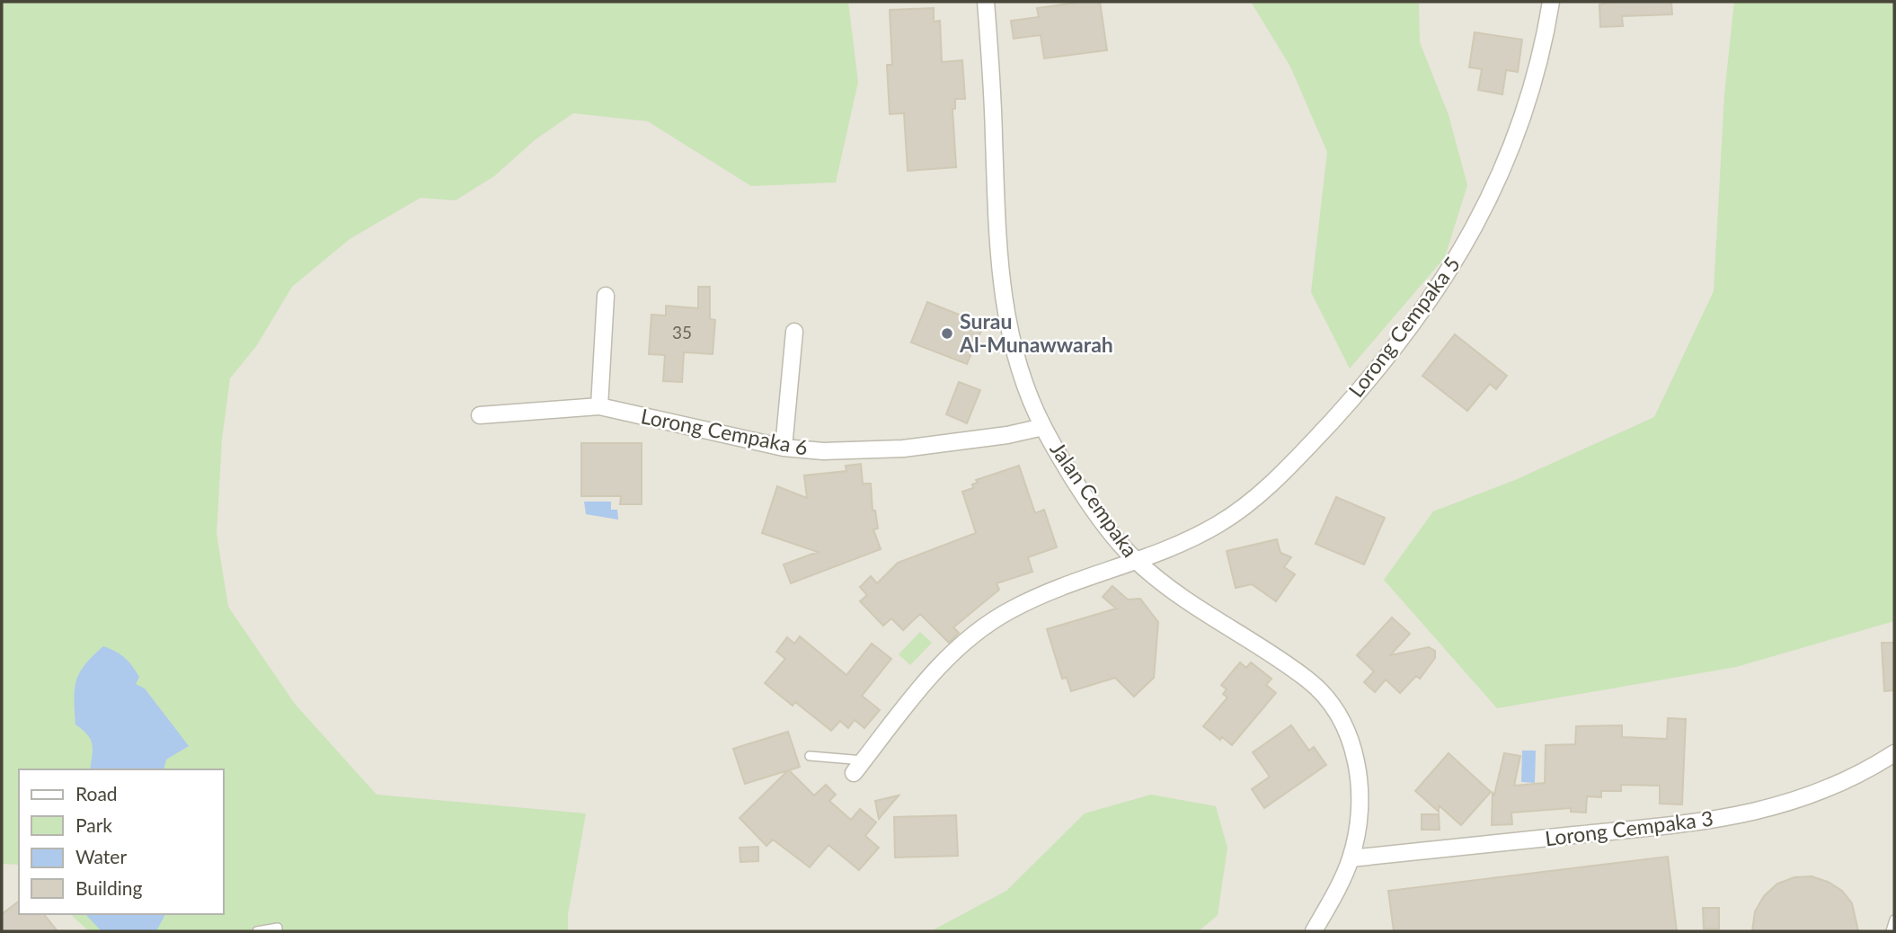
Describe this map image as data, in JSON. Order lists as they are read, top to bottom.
{
  "streets": {
    "street": [
      "Lorong Cempaka 5",
      "Lorong Cempaka 6",
      "Jalan Cempaka",
      "Lorong Cempaka 3"
    ]
  },
  "crossings": [
    ["Lorong Cempaka 5", "Jalan Cempaka"],
    ["Lorong Cempaka 6", "Jalan Cempaka"],
    ["Jalan Cempaka", "Lorong Cempaka 3"]
  ],
  "places": ["Surau Al-Munawwarah"],
  "house_numbers": ["35"],
  "legend": [
    "Road",
    "Park",
    "Water",
    "Building"
  ]
}
